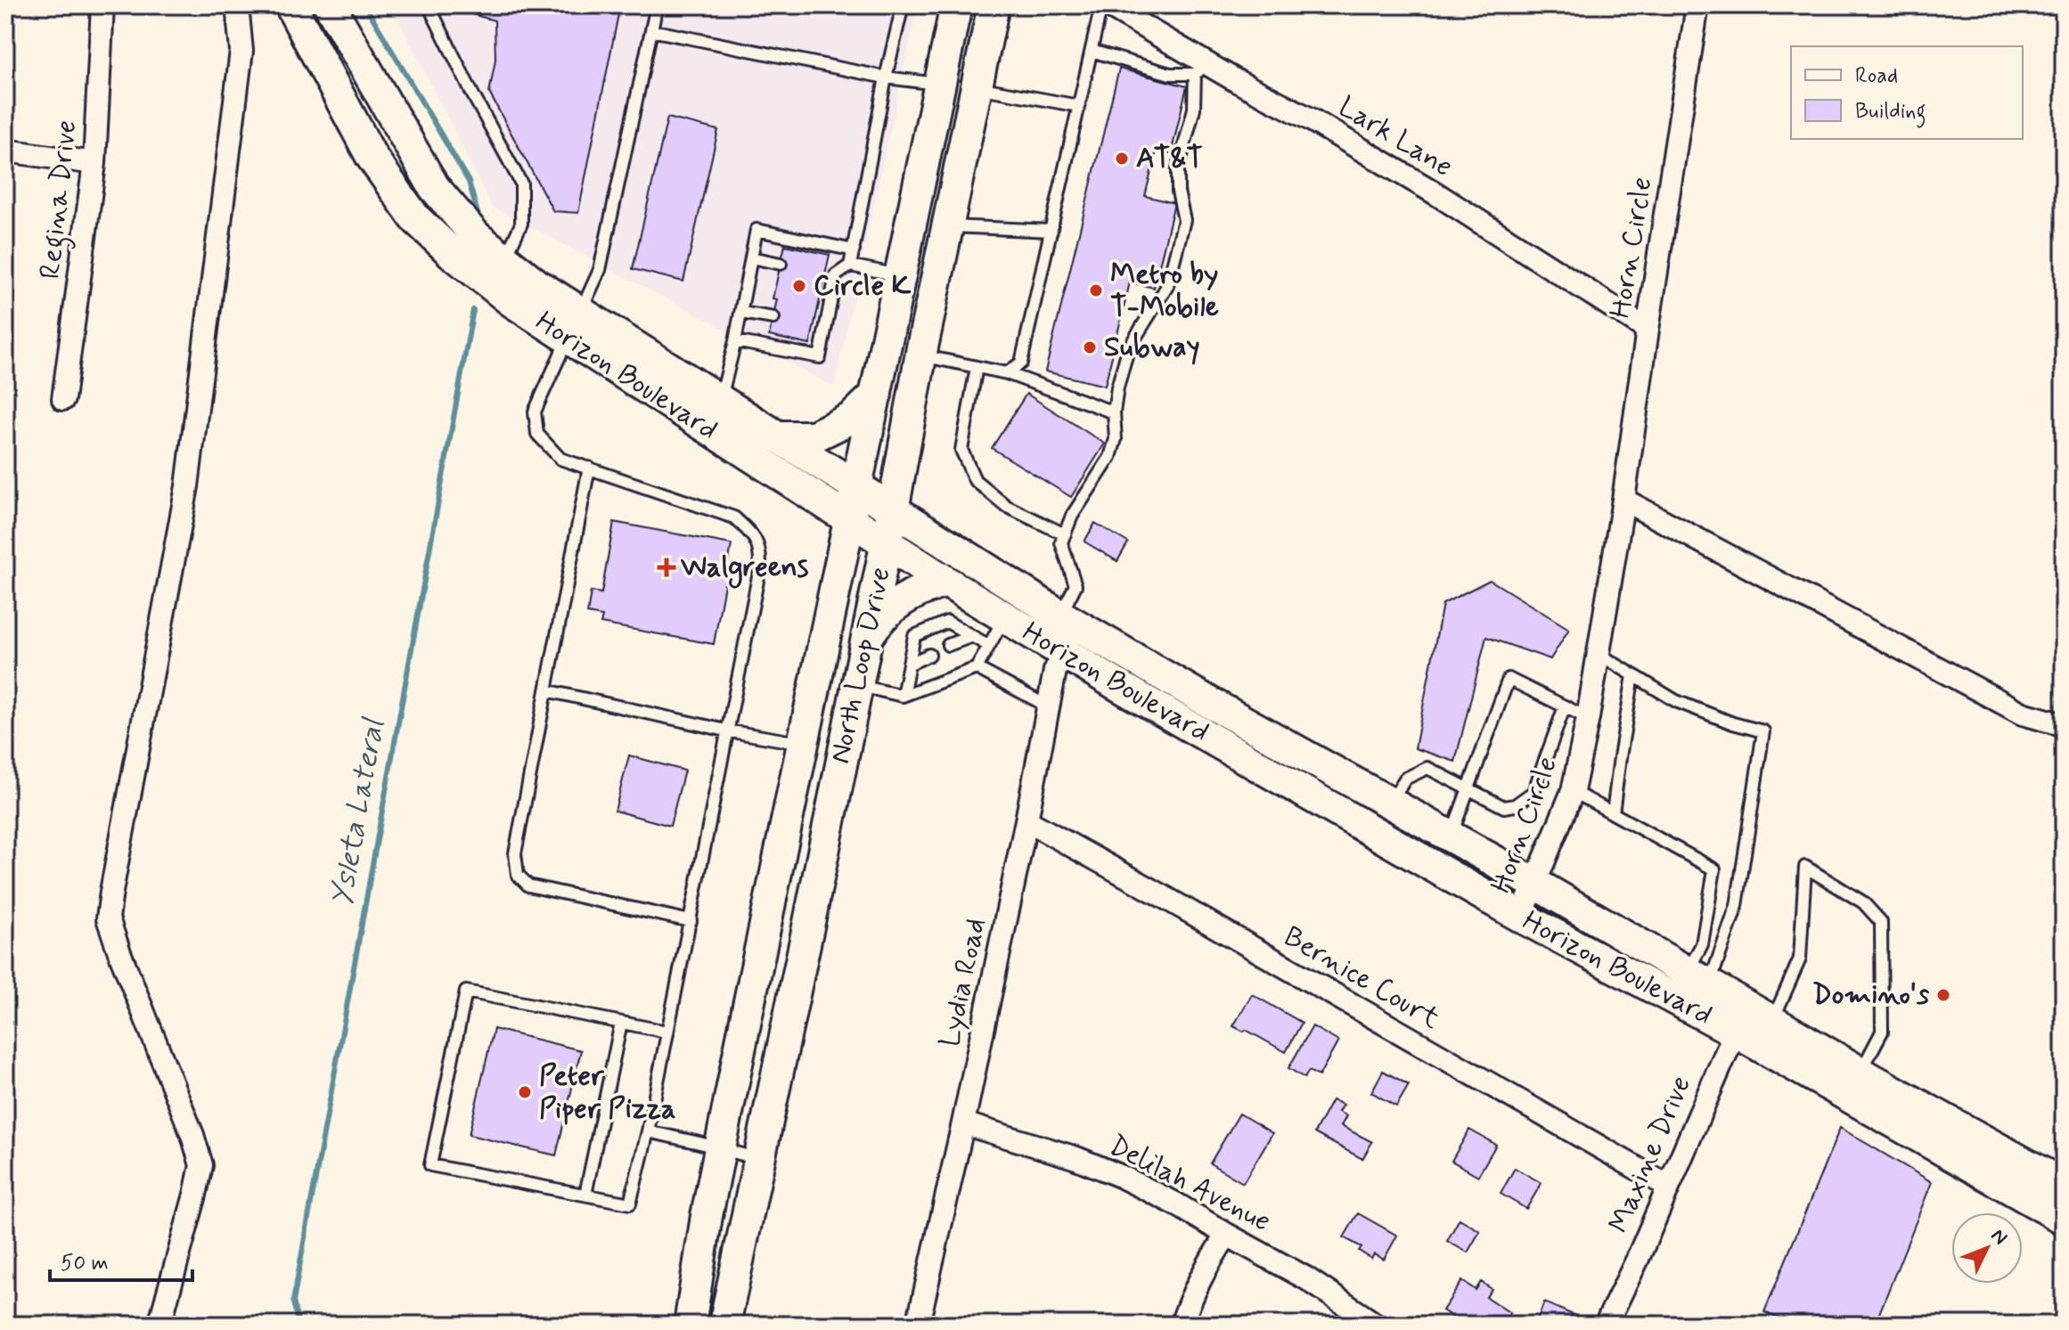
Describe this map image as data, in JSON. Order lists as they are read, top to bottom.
{
  "streets": {
    "main road": ["Horizon Boulevard", "North Loop Drive"],
    "street": [
      "Lark Lane",
      "Regina Drive",
      "Horn Circle",
      "Bernice Court",
      "Lydia Road",
      "Maxine Drive",
      "Delilah Avenue"
    ]
  },
  "crossings": [
    ["Lark Lane", "Horn Circle"],
    ["Horn Circle", "Horizon Boulevard"],
    ["Horizon Boulevard", "North Loop Drive"],
    ["Horizon Boulevard", "Lydia Road"],
    ["Horizon Boulevard", "Maxine Drive"],
    ["Bernice Court", "Lydia Road"],
    ["Bernice Court", "Maxine Drive"],
    ["Lydia Road", "Delilah Avenue"]
  ],
  "water": ["Ysleta Lateral"],
  "places": {
    "other": [
      "AT&T",
      "Circle K",
      "Metro by T-Mobile",
      "Subway",
      "Domino's",
      "Peter Piper Pizza"
    ],
    "health": ["Walgreens"]
  },
  "legend": ["Road", "Building"],
  "scale_bar": "50 m",
  "north": "top right"
}
